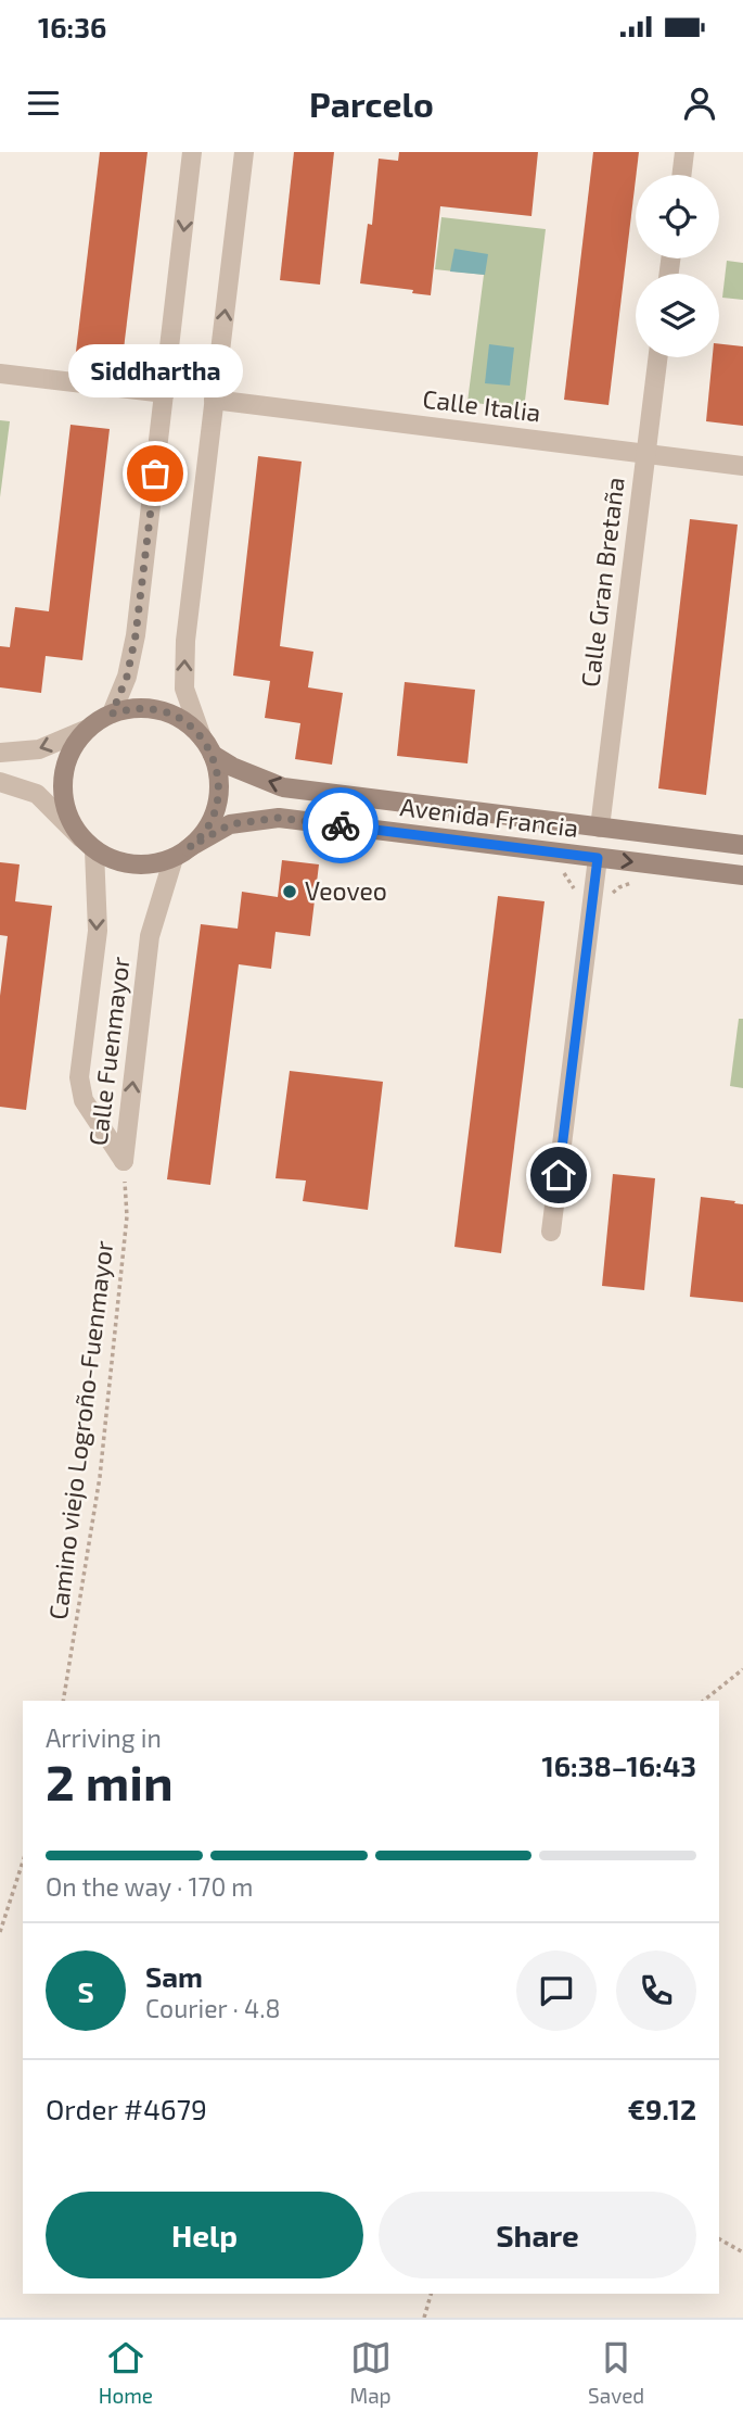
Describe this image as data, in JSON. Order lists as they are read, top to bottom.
{
  "streets": {
    "main road": ["Avenida Francia"],
    "street": ["Calle Italia", "Calle Gran Bretaña", "Calle Fuenmayor"],
    "path": ["Camino viejo Logroño-Fuenmayor"]
  },
  "crossings": [
    ["Calle Italia", "Calle Gran Bretaña"],
    ["Calle Gran Bretaña", "Avenida Francia"],
    ["Avenida Francia", "Calle Fuenmayor"],
    ["Calle Fuenmayor", "Camino viejo Logroño-Fuenmayor"]
  ],
  "places": ["Siddhartha", "Veoveo"],
  "page": {
    "status": "16:36",
    "header": "Parcelo",
    "bubble": "Siddhartha",
    "heading": ["2 min", "Arriving in", "16:38–16:43"],
    "panel": [
      "Sam",
      "Courier · 4.8",
      "Order #4679",
      "€9.12"
    ],
    "bar": "On the way · 170 m",
    "round": "S",
    "buttons": ["Help", "Share"],
    "tabs": ["Home", "Map", "Saved"]
  }
}
